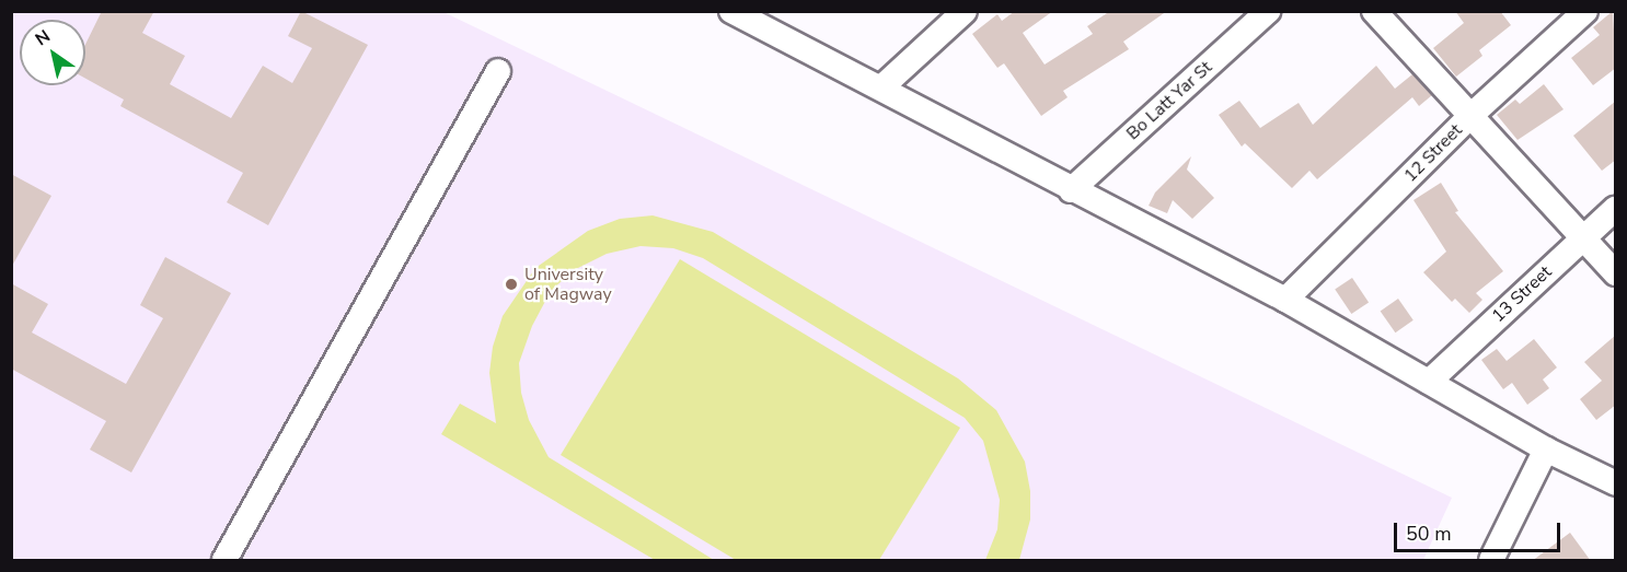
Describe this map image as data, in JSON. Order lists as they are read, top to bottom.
{
  "streets": {
    "street": ["Bo Latt Yar St", "12 Street", "13 Street"]
  },
  "places": ["University of Magway"],
  "scale_bar": "50 m",
  "north": "top left"
}
